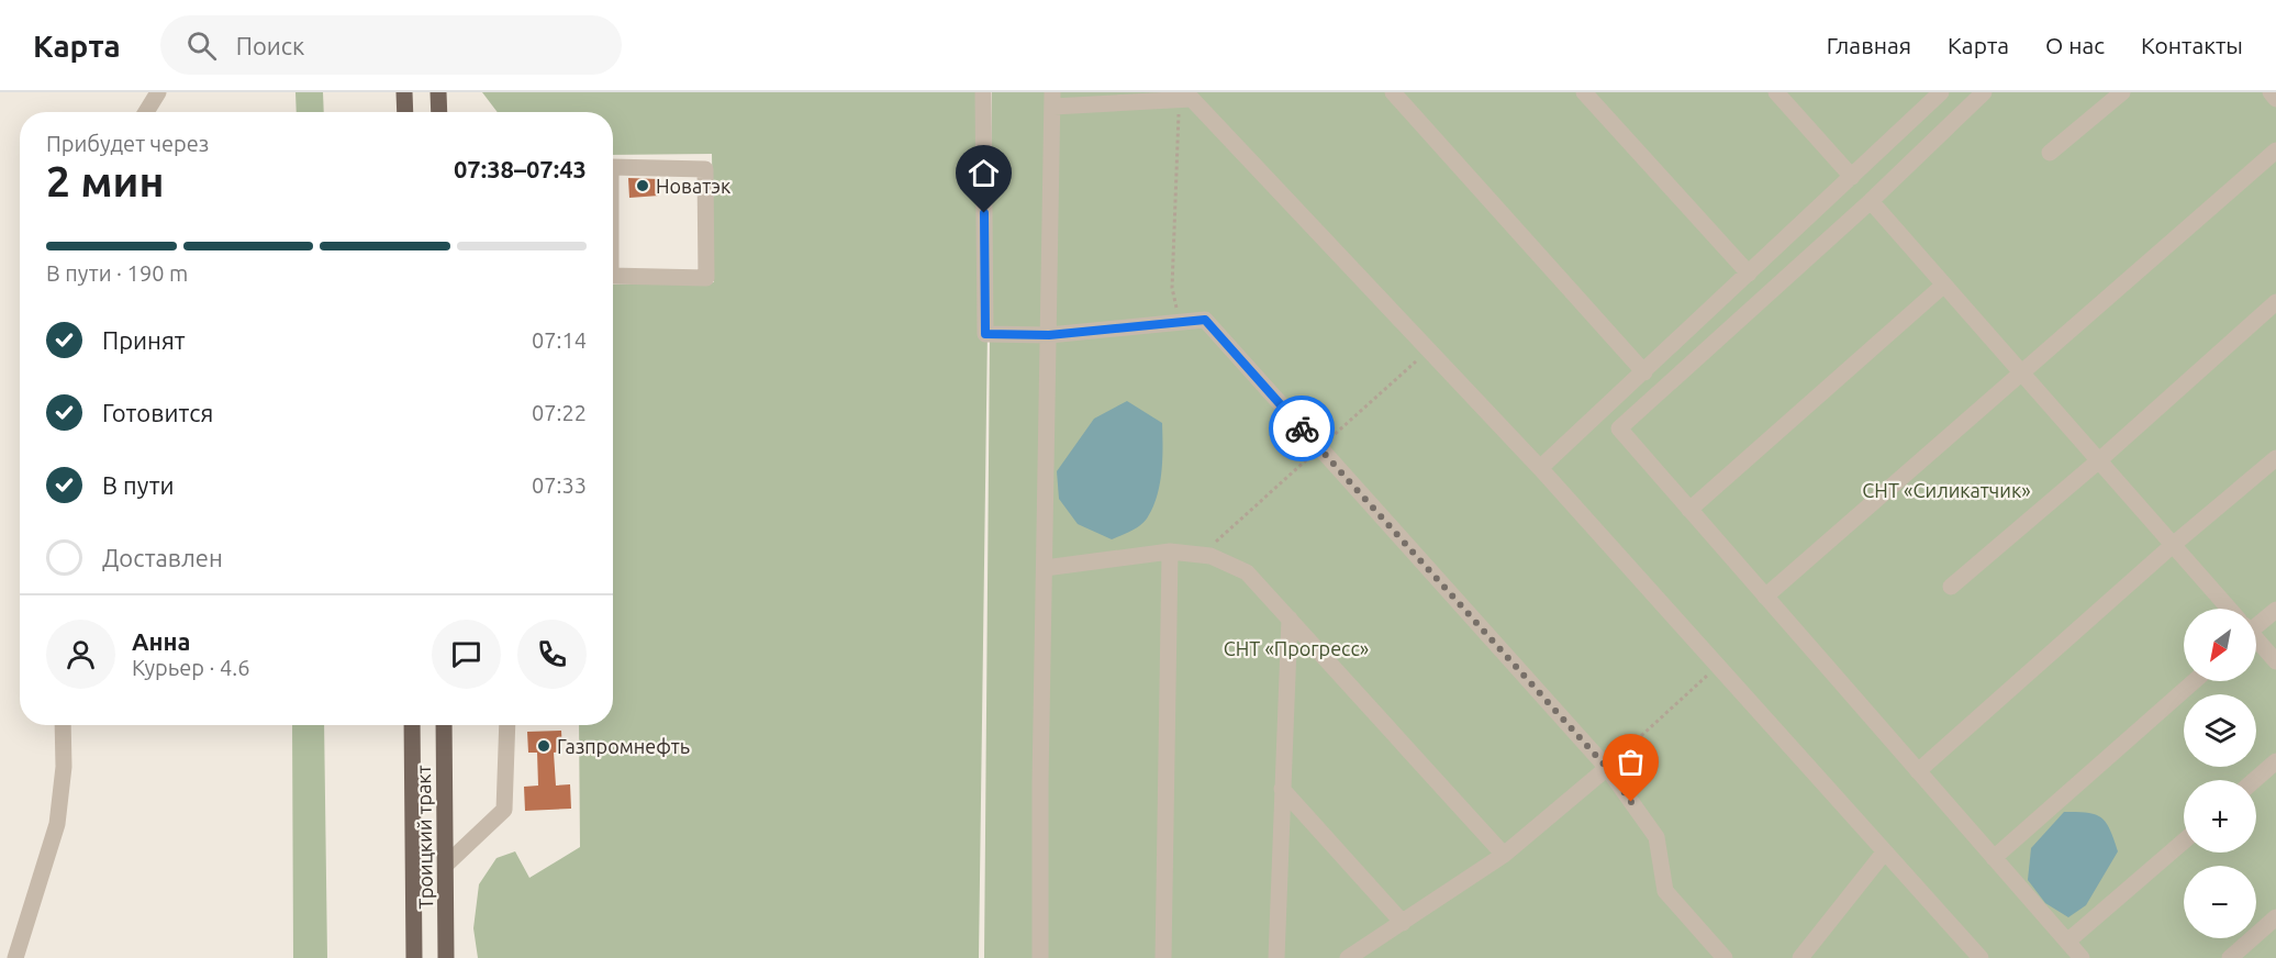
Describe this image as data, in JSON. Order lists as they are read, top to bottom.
{
  "streets": {
    "main road": ["Троицкий тракт"]
  },
  "parks": ["СНТ «Силикатчик»", "СНТ «Прогресс»"],
  "places": ["Новатэк", "Газпромнефть"],
  "north": "bottom left",
  "page": {
    "header": "Карта",
    "search": "Поиск",
    "nav": [
      "Главная",
      "Карта",
      "О нас",
      "Контакты"
    ],
    "heading": ["2 мин", "Прибудет через", "07:38–07:43"],
    "panel": ["Анна", "Курьер · 4.6"],
    "bar": "В пути · 190 m",
    "list": [
      ["Принят", "07:14"],
      ["Готовится", "07:22"],
      ["В пути", "07:33"],
      "Доставлен"
    ],
    "map_buttons": ["+", "−"]
  }
}
